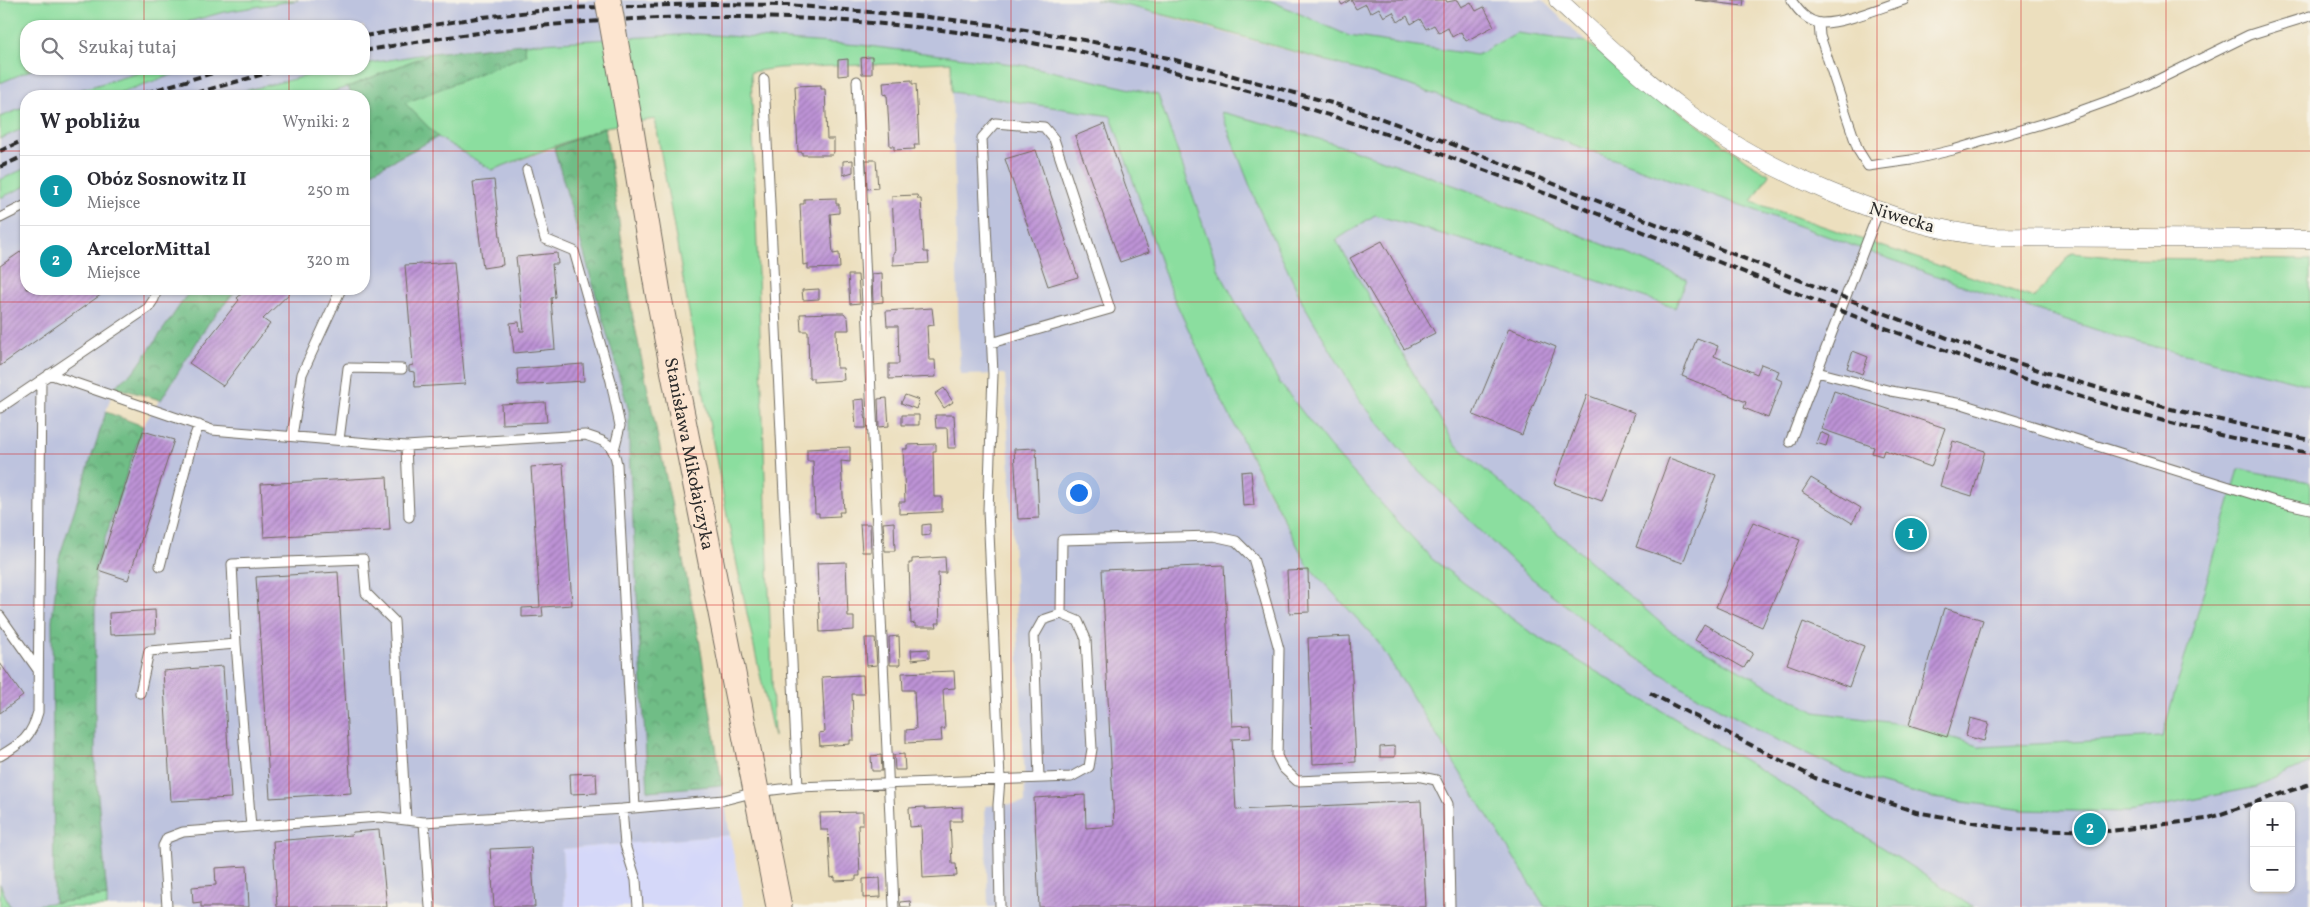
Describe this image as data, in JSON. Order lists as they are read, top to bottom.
{
  "streets": {
    "street": ["Niwecka", "Stanisława Mikołajczyka"]
  },
  "page": {
    "search": "Szukaj tutaj",
    "heading": ["W pobliżu", "Wyniki: 2"],
    "list": [
      {
        "mark": "1",
        "name": "Obóz Sosnowitz II",
        "note": "Miejsce",
        "value": "250 m"
      },
      {
        "mark": "2",
        "name": "ArcelorMittal",
        "note": "Miejsce",
        "value": "320 m"
      }
    ],
    "pins": ["1", "2"],
    "map_buttons": ["+", "−"]
  }
}
